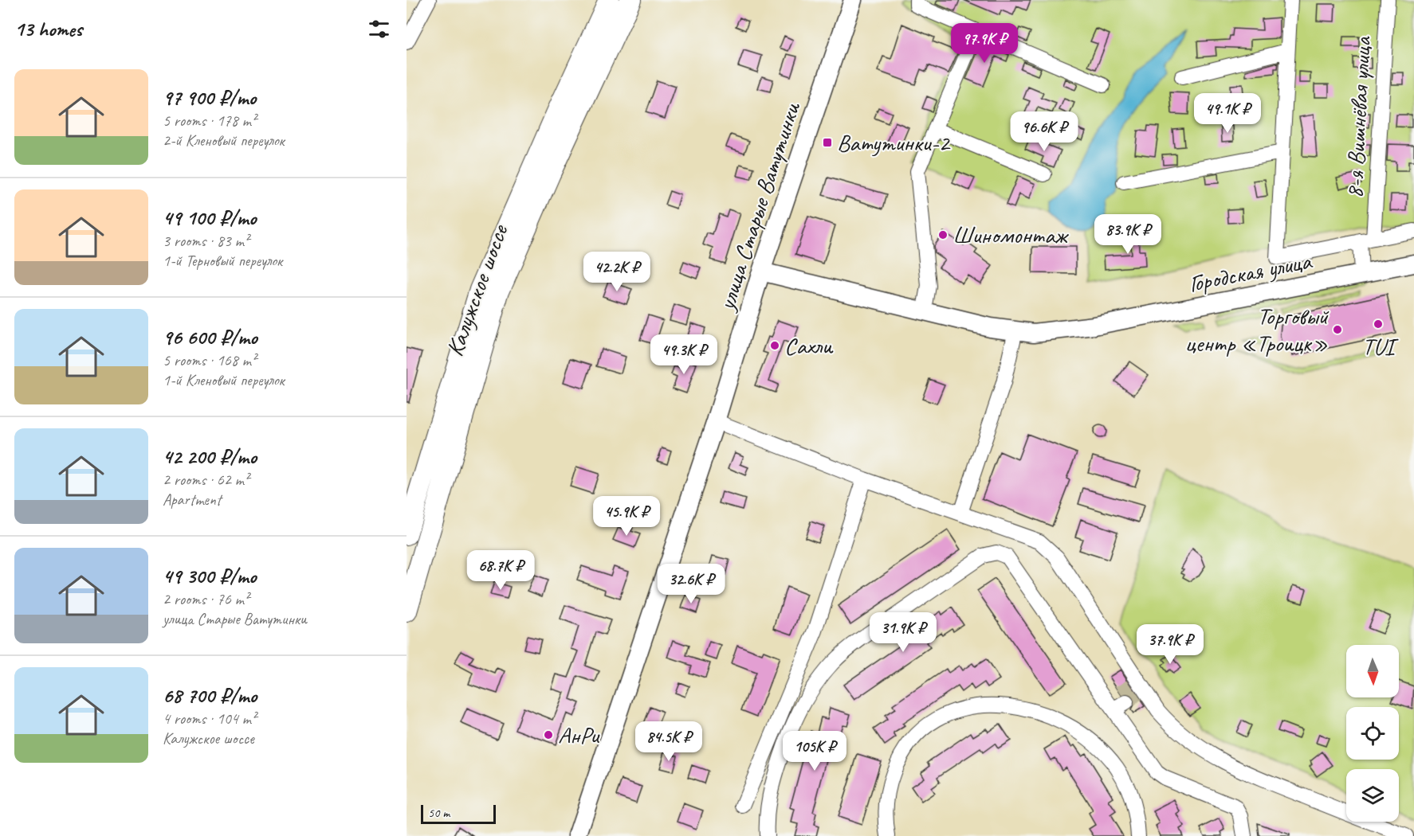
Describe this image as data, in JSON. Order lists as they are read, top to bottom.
{
  "streets": {
    "highway": ["Калужское шоссе"],
    "main road": ["улица Старые Ватутинки", "Городская улица"],
    "street": ["8-я Вишнёвая улица"]
  },
  "crossings": [
    ["8-я Вишнёвая улица", "Городская улица"],
    ["улица Старые Ватутинки", "Городская улица"]
  ],
  "places": {
    "transit": ["Ватутинки-2"],
    "other": [
      "Шиномонтаж",
      "TUI",
      "Торговый центр «Троицк»",
      "Сахли",
      "АнРи"
    ]
  },
  "scale_bar": "50 m",
  "north": "bottom",
  "page": {
    "heading": "13 homes",
    "price": [
      "97.9K ₽",
      "49.1K ₽",
      "96.6K ₽",
      "83.9K ₽",
      "42.2K ₽",
      "49.3K ₽",
      "45.9K ₽",
      "68.7K ₽",
      "32.6K ₽",
      "31.9K ₽",
      "37.9K ₽",
      "84.5K ₽",
      "105K ₽"
    ],
    "list": [
      {
        "name": "97 900 ₽/mo",
        "note": "5 rooms · 178 m² · 2-й Кленовый переулок"
      },
      {
        "name": "49 100 ₽/mo",
        "note": "3 rooms · 83 m² · 1-й Терновый переулок"
      },
      {
        "name": "96 600 ₽/mo",
        "note": "5 rooms · 168 m² · 1-й Кленовый переулок"
      },
      {
        "name": "42 200 ₽/mo",
        "note": "2 rooms · 62 m² · Apartment"
      },
      {
        "name": "49 300 ₽/mo",
        "note": "2 rooms · 76 m² · улица Старые Ватутинки"
      },
      {
        "name": "68 700 ₽/mo",
        "note": "4 rooms · 104 m² · Калужское шоссе"
      }
    ],
    "scale": "50 m"
  }
}
